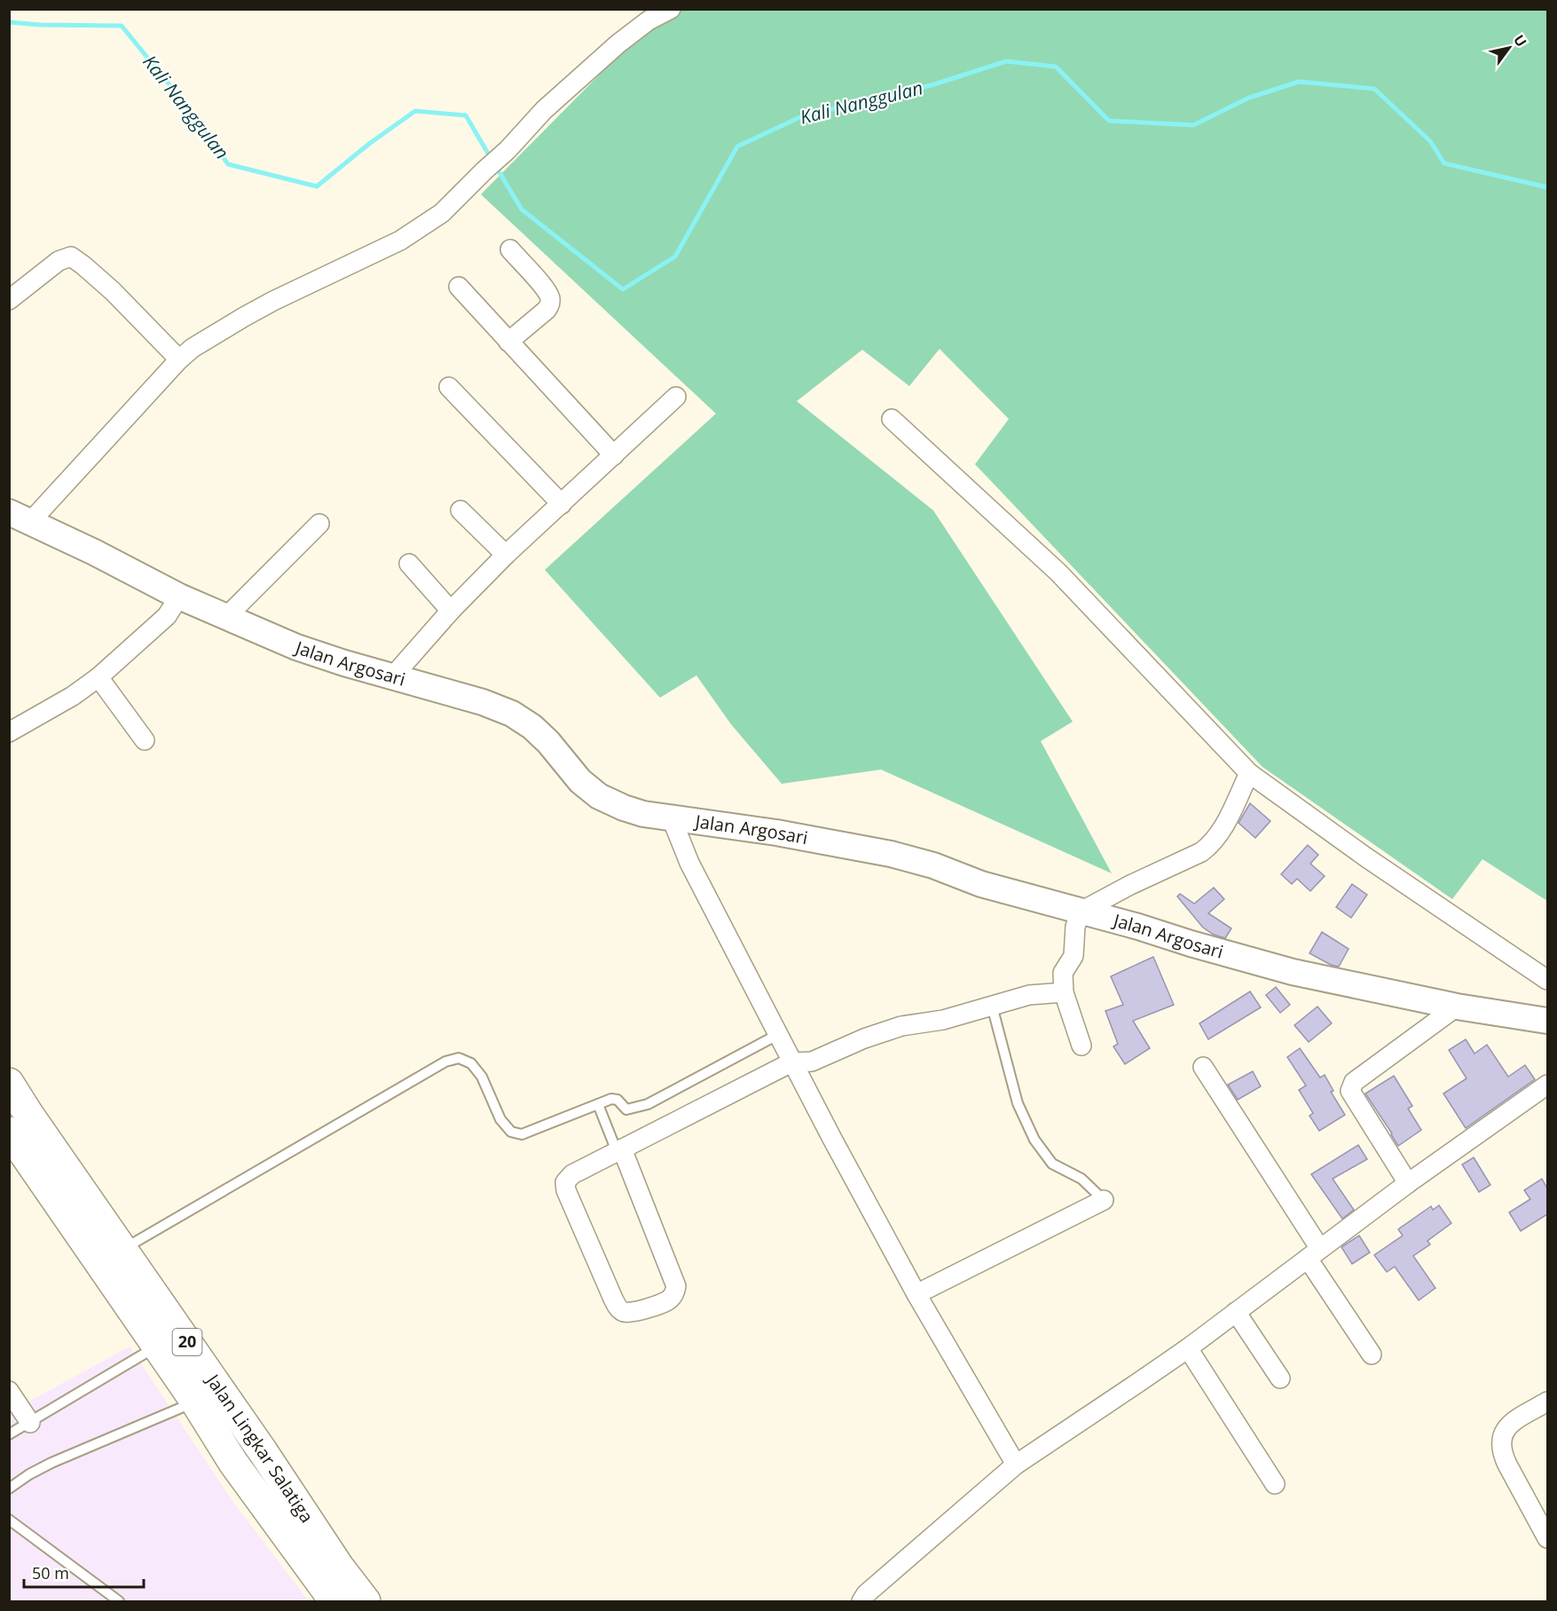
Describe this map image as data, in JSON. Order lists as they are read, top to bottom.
{
  "streets": {
    "highway": ["20", "Jalan Lingkar Salatiga"],
    "street": ["Jalan Argosari"]
  },
  "water": ["Kali Nanggulan"],
  "scale_bar": "50 m",
  "north": "top right"
}
